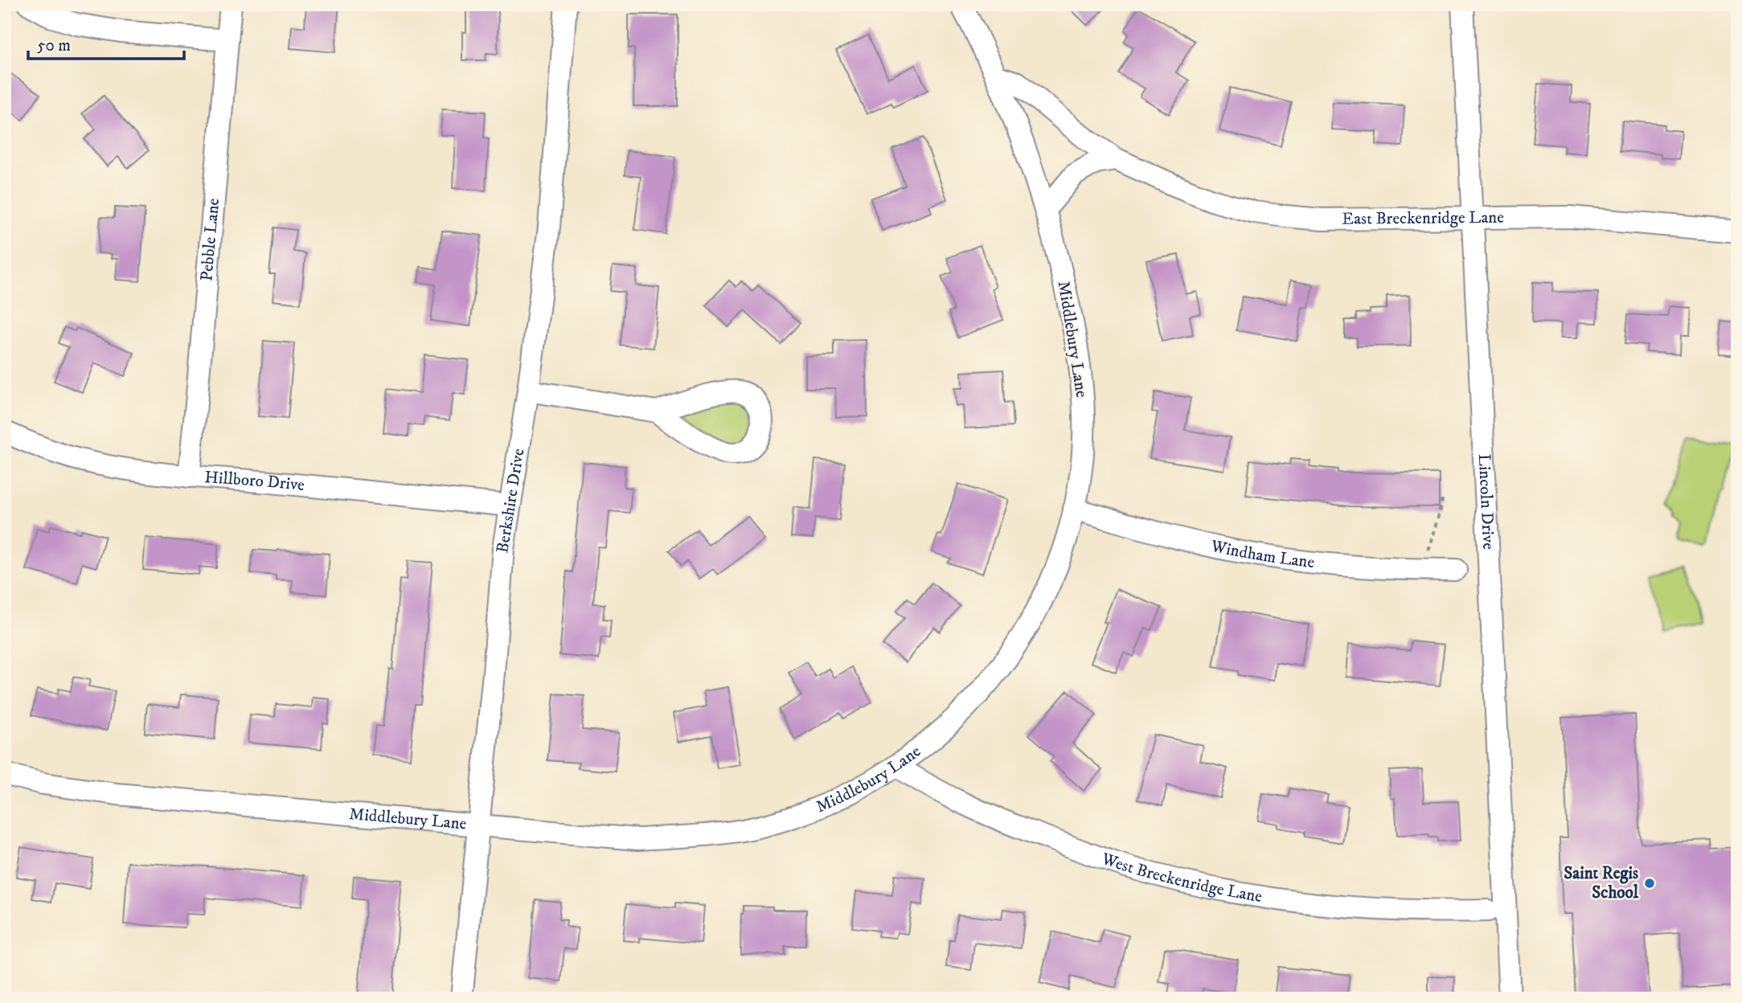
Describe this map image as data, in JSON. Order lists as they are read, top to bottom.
{
  "streets": {
    "street": [
      "East Breckenridge Lane",
      "Pebble Lane",
      "Middlebury Lane",
      "Hillboro Drive",
      "Berkshire Drive",
      "Lincoln Drive",
      "Windham Lane",
      "West Breckenridge Lane"
    ]
  },
  "crossings": [
    ["East Breckenridge Lane", "Middlebury Lane"],
    ["East Breckenridge Lane", "Lincoln Drive"],
    ["Pebble Lane", "Hillboro Drive"],
    ["Middlebury Lane", "Berkshire Drive"],
    ["Middlebury Lane", "Windham Lane"],
    ["Middlebury Lane", "West Breckenridge Lane"],
    ["Hillboro Drive", "Berkshire Drive"]
  ],
  "places": ["Saint Regis School"],
  "scale_bar": "50 m"
}
